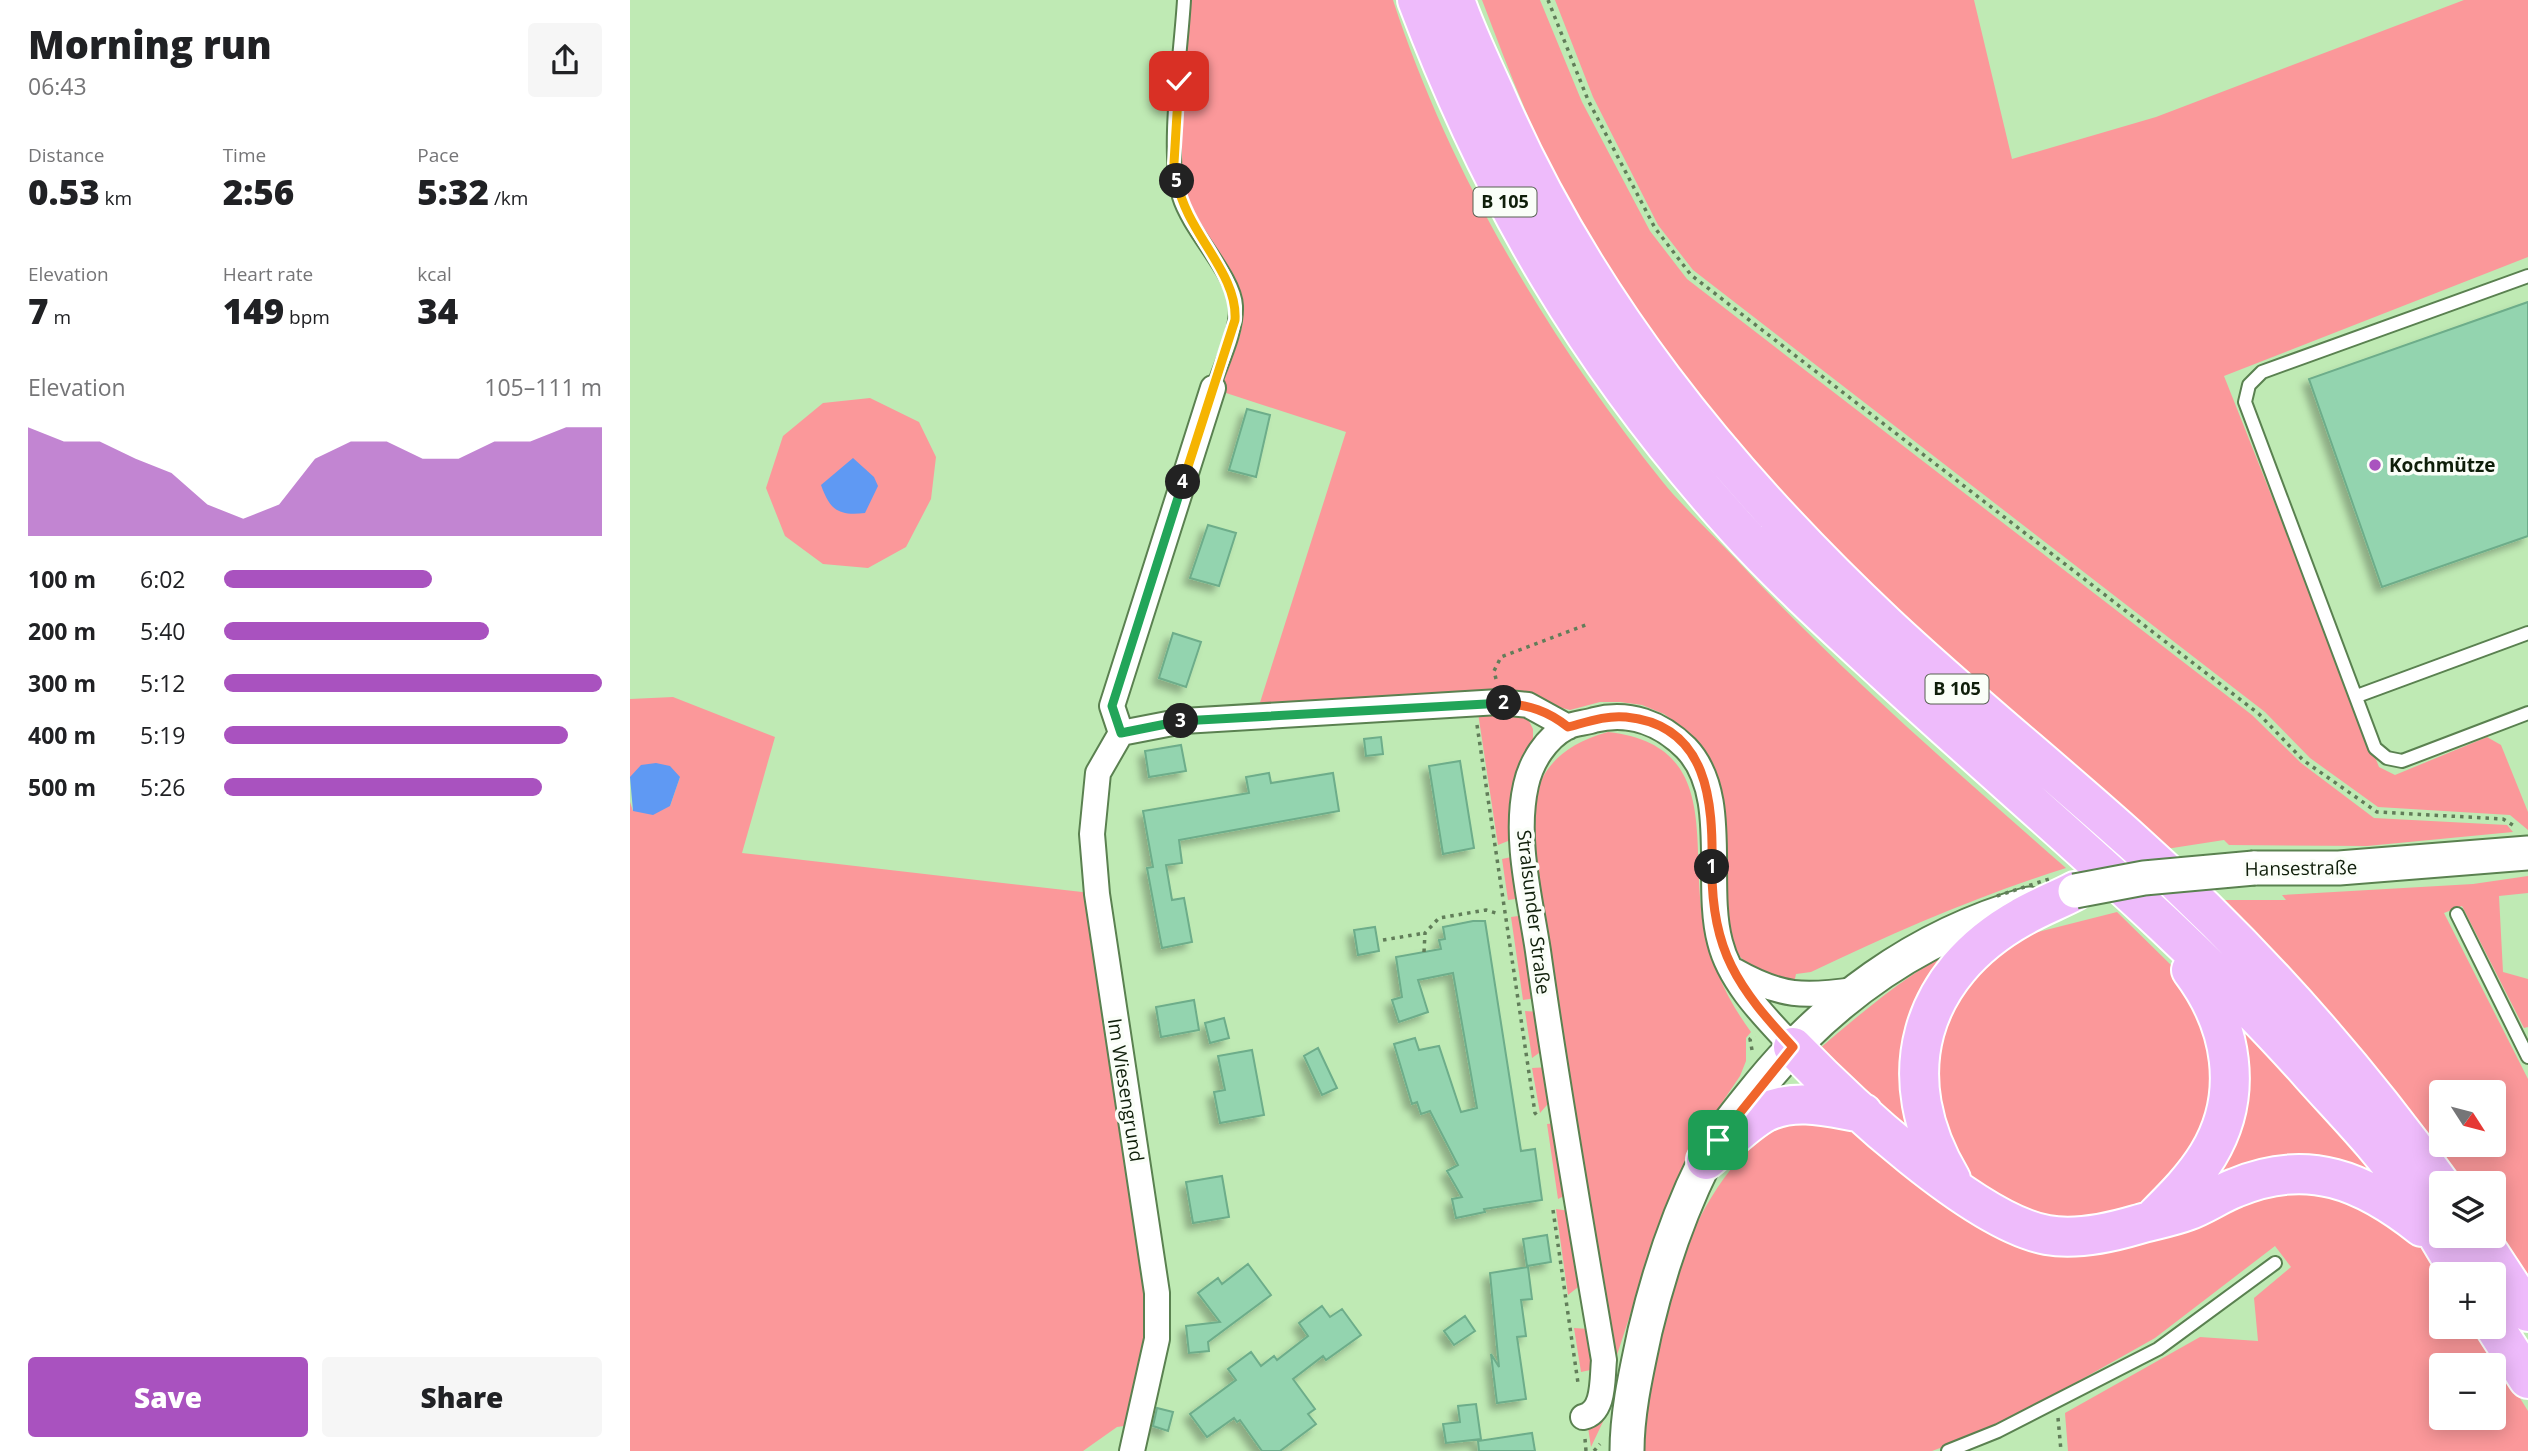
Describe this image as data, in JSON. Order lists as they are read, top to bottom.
{
  "streets": {
    "highway": ["B 105"],
    "street": ["Hansestraße", "Stralsunder Straße", "Im Wiesengrund"]
  },
  "places": ["Kochmütze"],
  "north": "bottom right",
  "page": {
    "heading": ["Morning run", "06:43"],
    "stats": [
      ["Distance", "0.53 km"],
      ["Time", "2:56"],
      ["Pace", "5:32 /km"],
      ["Elevation", "7 m"],
      ["Heart rate", "149 bpm"],
      ["kcal", "34"]
    ],
    "pins": [
      "5",
      "4",
      "2",
      "3",
      "1"
    ],
    "chart": ["Elevation", "105–111 m"],
    "list": [
      {
        "name": "100 m",
        "note": "6:02"
      },
      {
        "name": "200 m",
        "note": "5:40"
      },
      {
        "name": "300 m",
        "note": "5:12"
      },
      {
        "name": "400 m",
        "note": "5:19"
      },
      {
        "name": "500 m",
        "note": "5:26"
      }
    ],
    "map_buttons": ["+", "−"],
    "buttons": ["Save", "Share"]
  }
}
